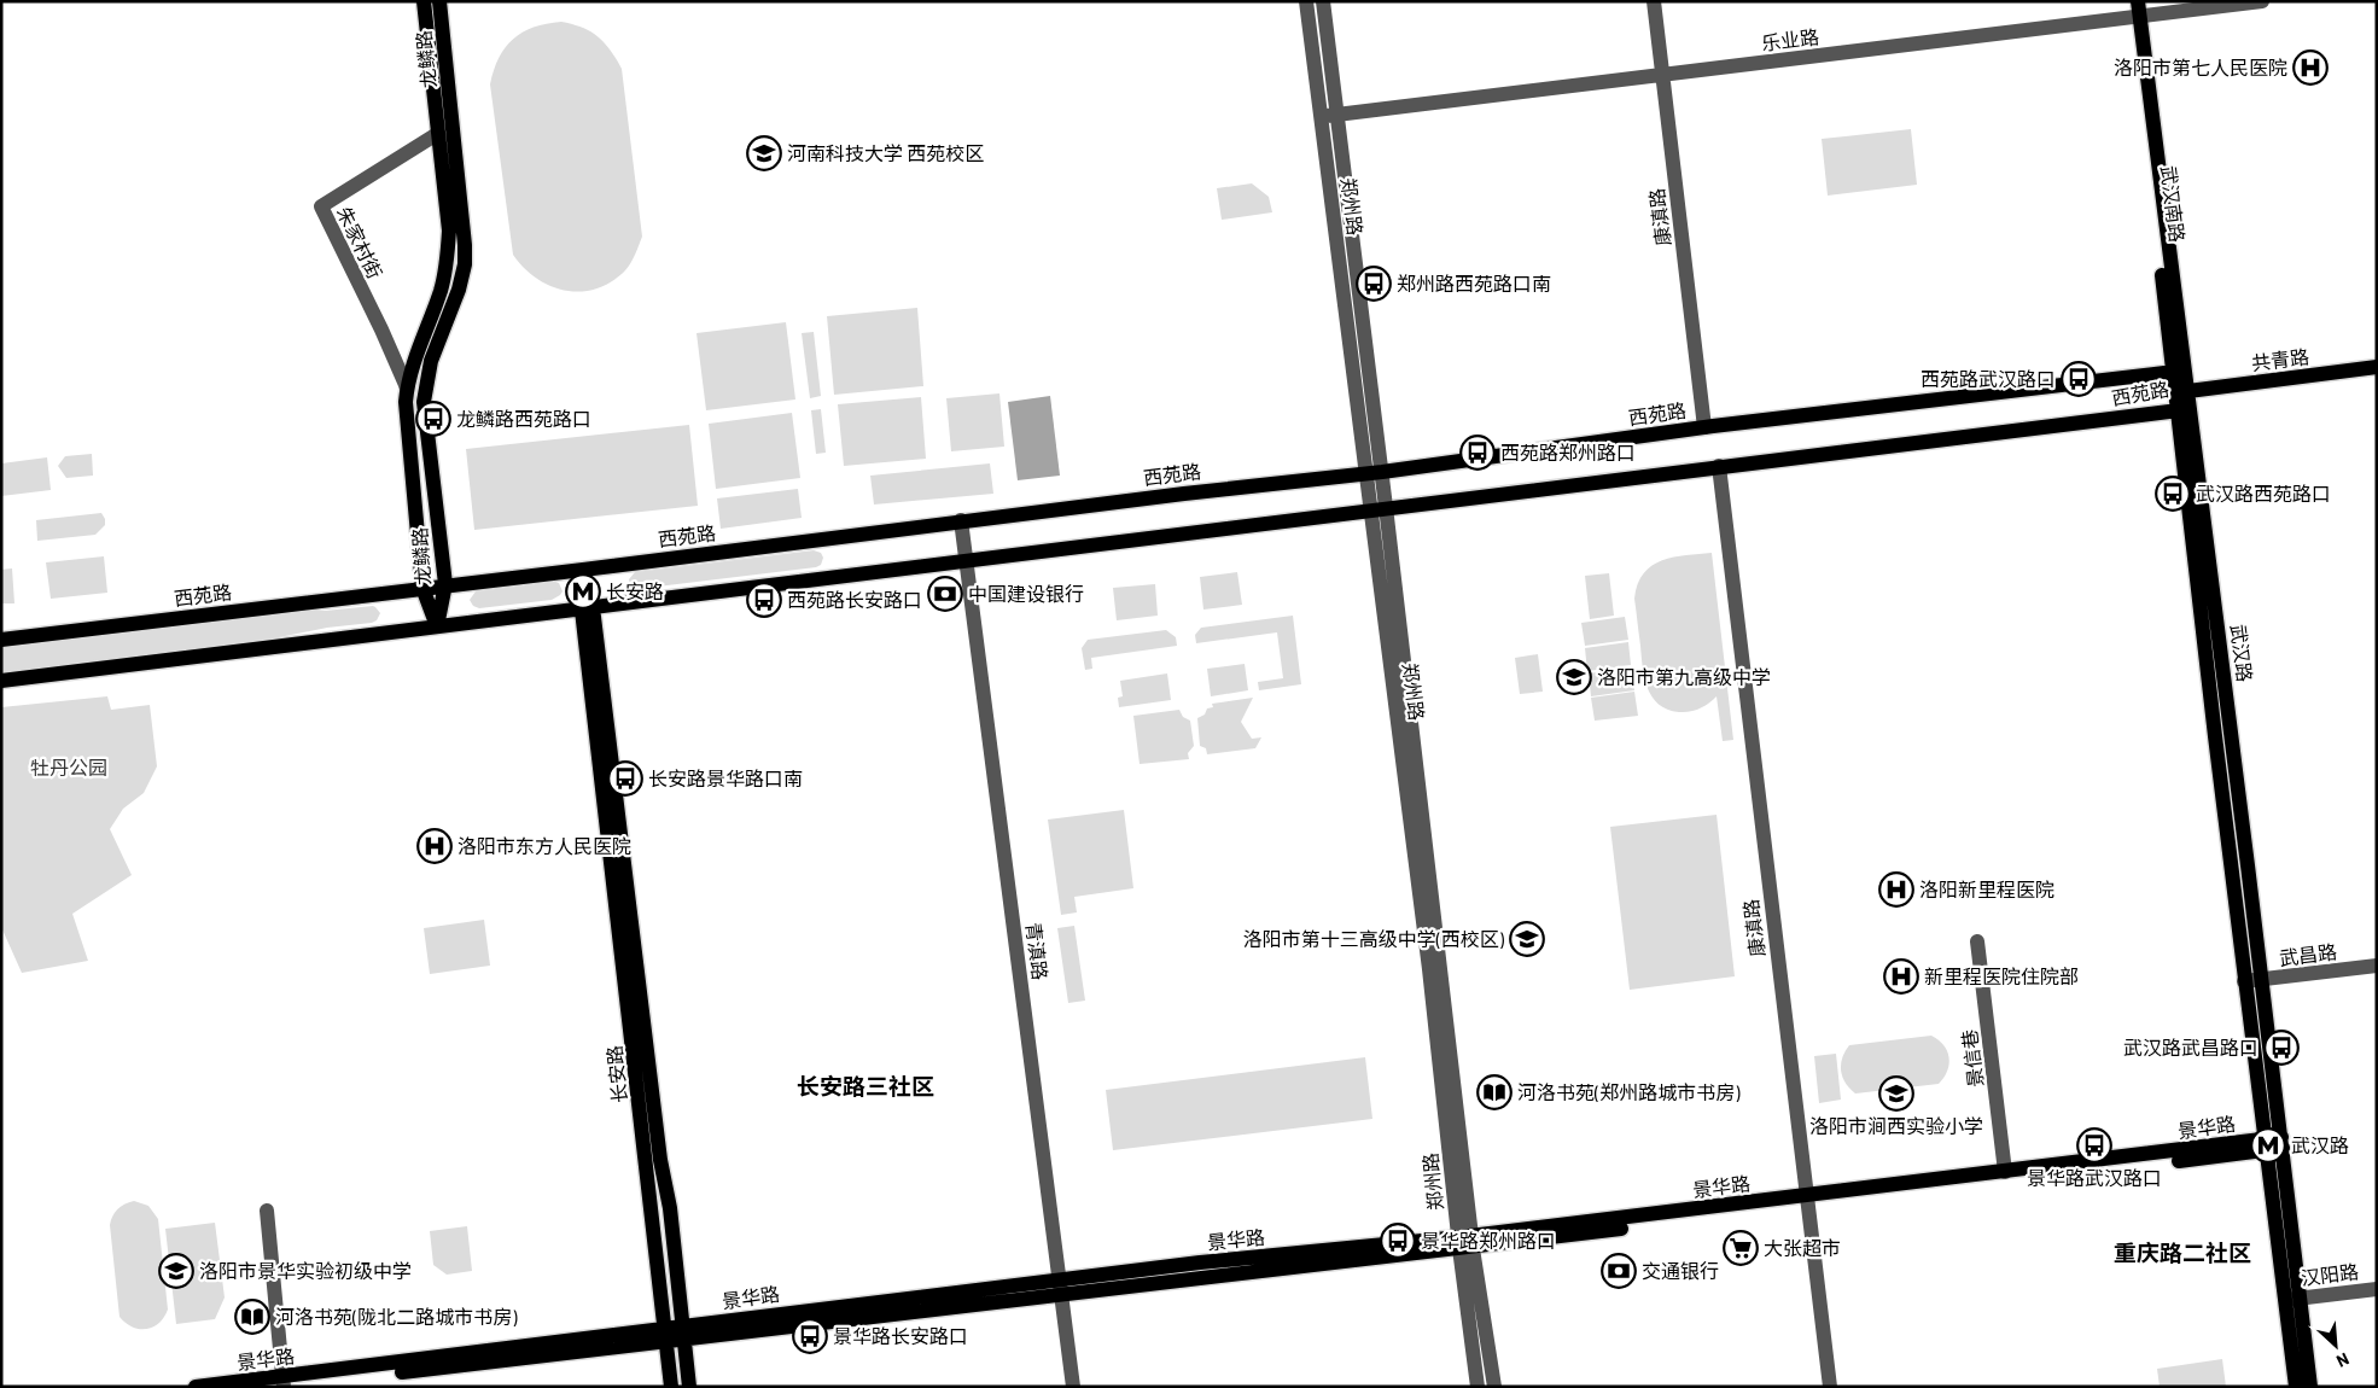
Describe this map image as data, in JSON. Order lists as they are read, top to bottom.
{
  "streets": {
    "main road": [
      "龙鳞路",
      "武汉南路",
      "共青路",
      "西苑路",
      "武汉路",
      "长安路",
      "景华路"
    ],
    "street": [
      "乐业路",
      "郑州路",
      "康滇路",
      "朱家村街",
      "青滇路",
      "武昌路",
      "景信巷",
      "汉阳路"
    ]
  },
  "crossings": [
    ["乐业路", "武汉南路"],
    ["乐业路", "郑州路"],
    ["乐业路", "康滇路"],
    ["龙鳞路", "朱家村街"],
    ["龙鳞路", "西苑路"],
    ["武汉南路", "共青路"],
    ["武汉南路", "西苑路"],
    ["武汉南路", "武汉路"],
    ["郑州路", "西苑路"],
    ["郑州路", "景华路"],
    ["康滇路", "西苑路"],
    ["康滇路", "景华路"],
    ["共青路", "西苑路"],
    ["共青路", "武汉路"],
    ["西苑路", "武汉路"],
    ["西苑路", "青滇路"],
    ["西苑路", "长安路"],
    ["武汉路", "武昌路"],
    ["武汉路", "景华路"],
    ["武汉路", "汉阳路"],
    ["青滇路", "景华路"],
    ["景信巷", "景华路"],
    ["长安路", "景华路"]
  ],
  "districts": ["长安路三社区", "重庆路二社区"],
  "parks": ["牡丹公园"],
  "places": {
    "hospital": [
      "洛阳市第七人民医院",
      "洛阳市东方人民医院",
      "洛阳新里程医院",
      "新里程医院住院部"
    ],
    "school or university": [
      "河南科技大学 西苑校区",
      "洛阳市第九高级中学",
      "洛阳市第十三高级中学(西校区)",
      "洛阳市涧西实验小学",
      "洛阳市景华实验初级中学"
    ],
    "bus stop": [
      "郑州路西苑路口南",
      "西苑路武汉路口",
      "龙鳞路西苑路口",
      "西苑路郑州路口",
      "武汉路西苑路口",
      "西苑路长安路口",
      "长安路景华路口南",
      "武汉路武昌路口",
      "景华路武汉路口",
      "景华路郑州路口",
      "景华路长安路口"
    ],
    "metro station": ["长安路", "武汉路"],
    "bank": ["中国建设银行", "交通银行"],
    "library": ["河洛书苑(郑州路城市书房)", "河洛书苑(陇北二路城市书房)"],
    "supermarket": ["大张超市"]
  },
  "north": "bottom right"
}
